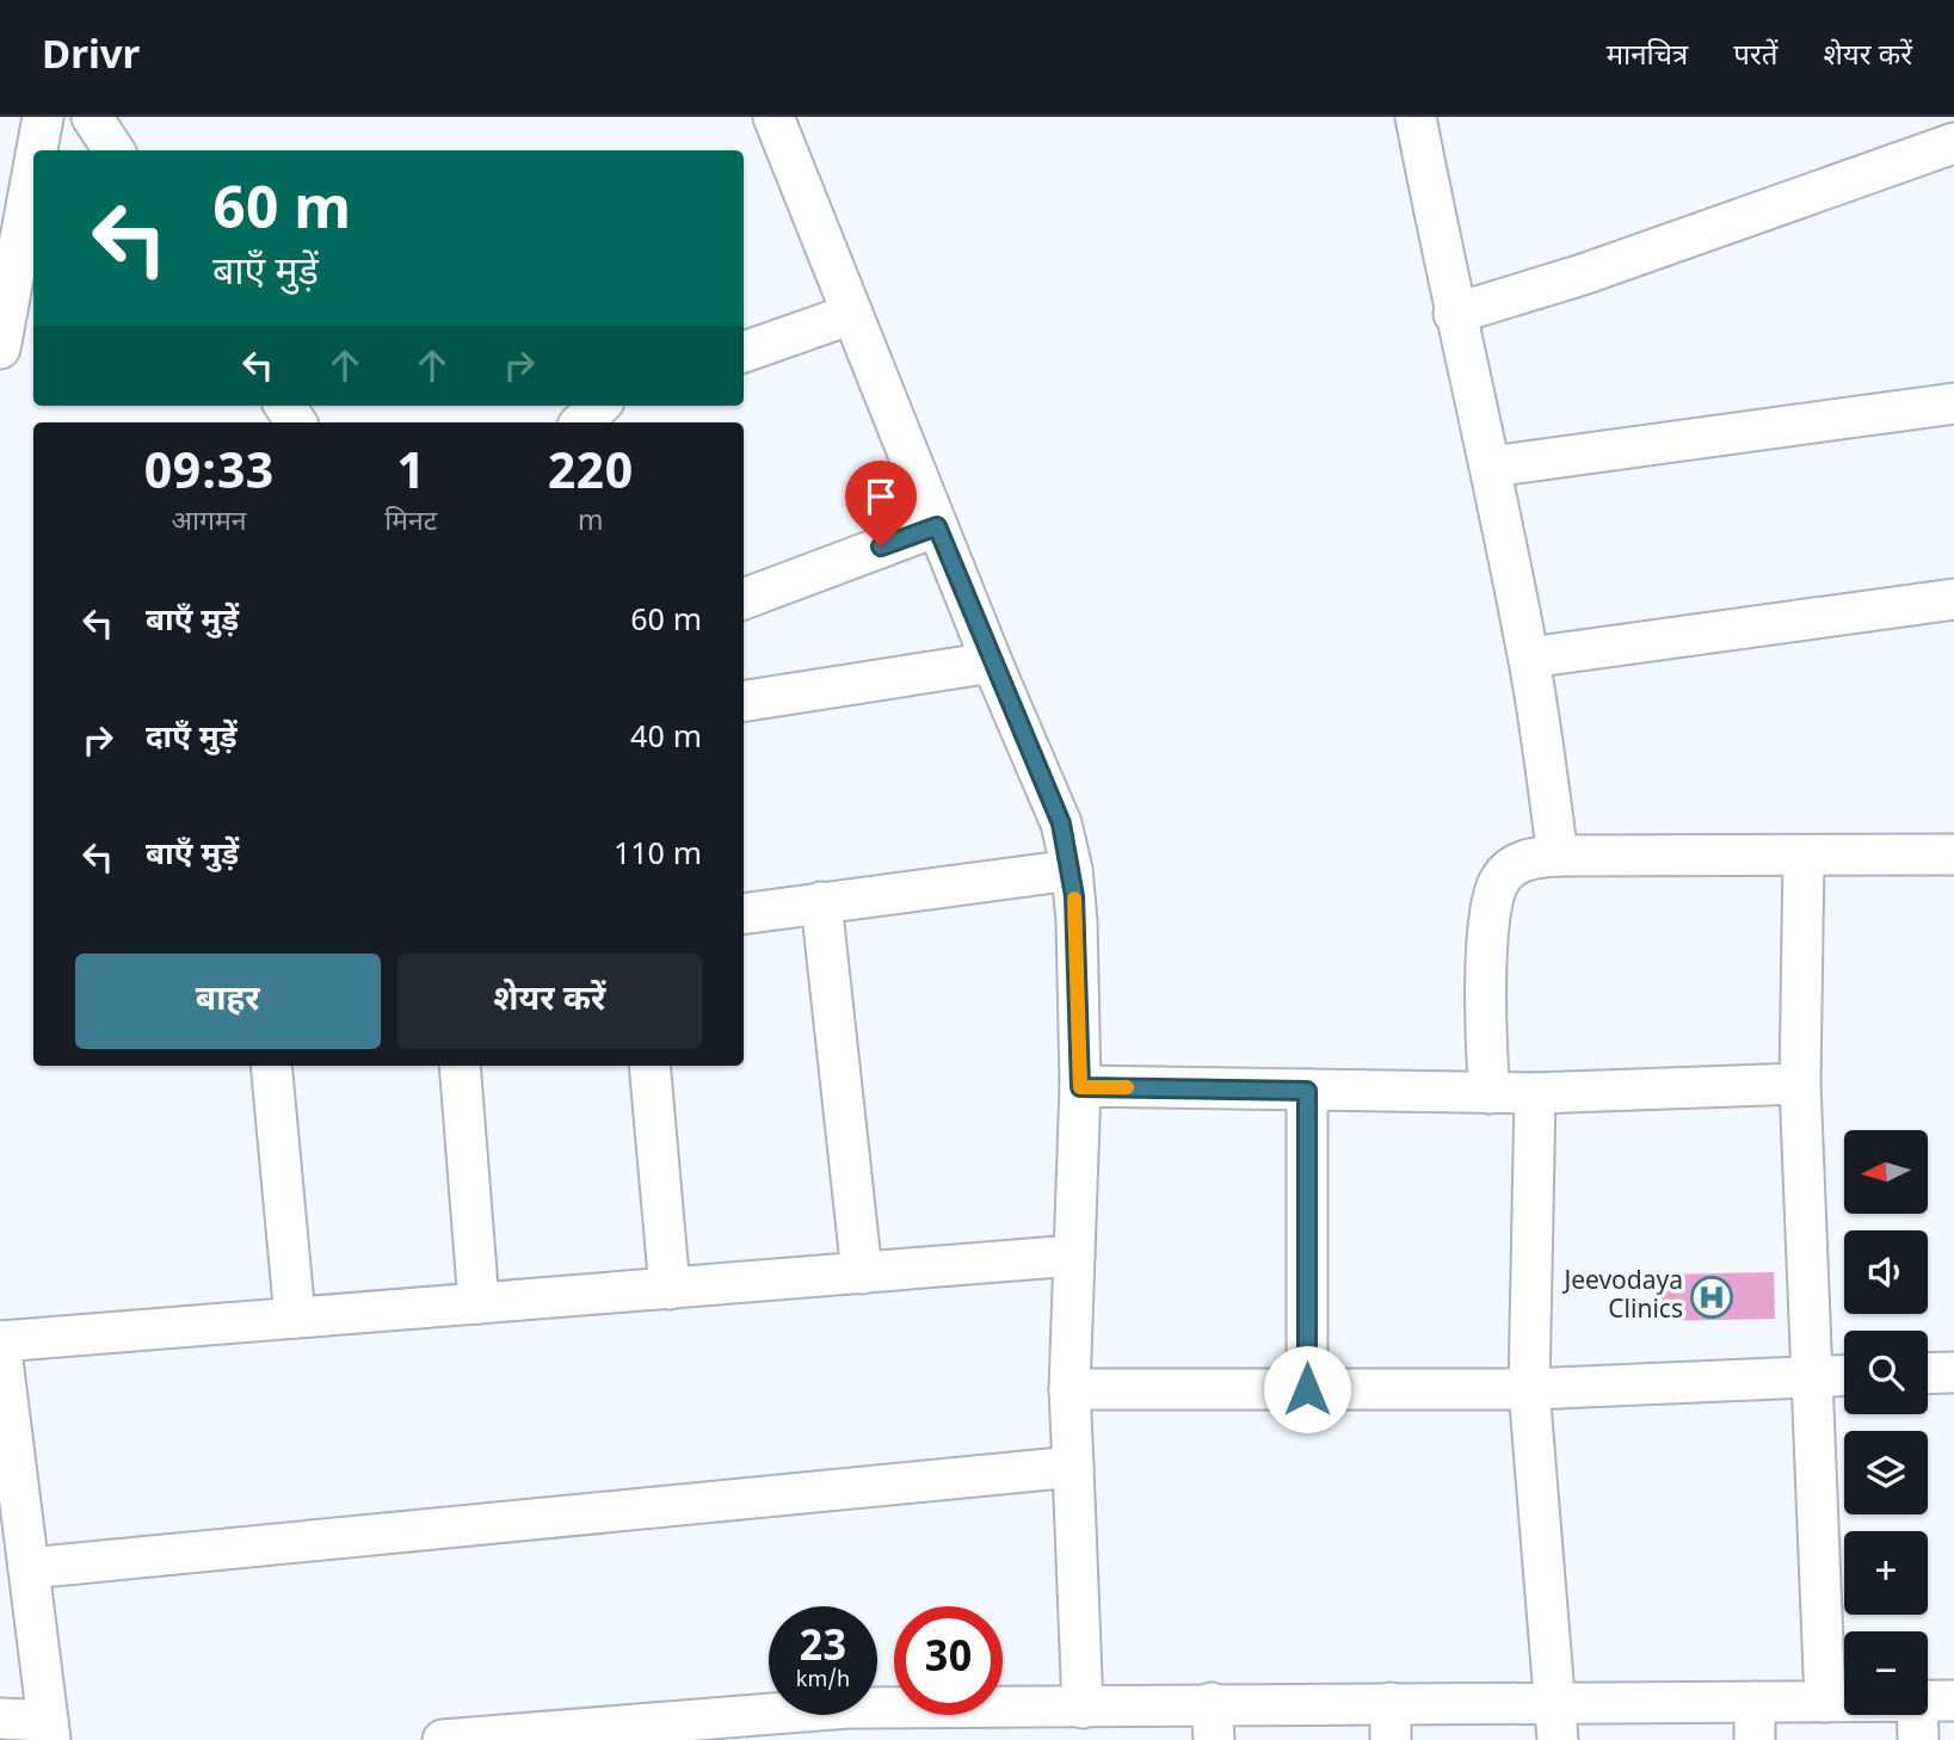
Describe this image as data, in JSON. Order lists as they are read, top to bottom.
{
  "places": {
    "hospital": ["Jeevodaya Clinics"]
  },
  "north": "left",
  "page": {
    "header": "Drivr",
    "nav": ["मानचित्र", "परतें", "शेयर करें"],
    "turn": ["60 m", "बाएँ मुड़ें"],
    "eta": [
      "09:33",
      "आगमन",
      "1",
      "मिनट",
      "220",
      "m"
    ],
    "list": [
      {
        "name": "बाएँ मुड़ें",
        "value": "60 m"
      },
      {
        "name": "दाएँ मुड़ें",
        "value": "40 m"
      },
      {
        "name": "बाएँ मुड़ें",
        "value": "110 m"
      }
    ],
    "buttons": ["बाहर", "शेयर करें"],
    "map_buttons": ["+", "−"],
    "speed": "23 km/h",
    "limit": "30"
  }
}
